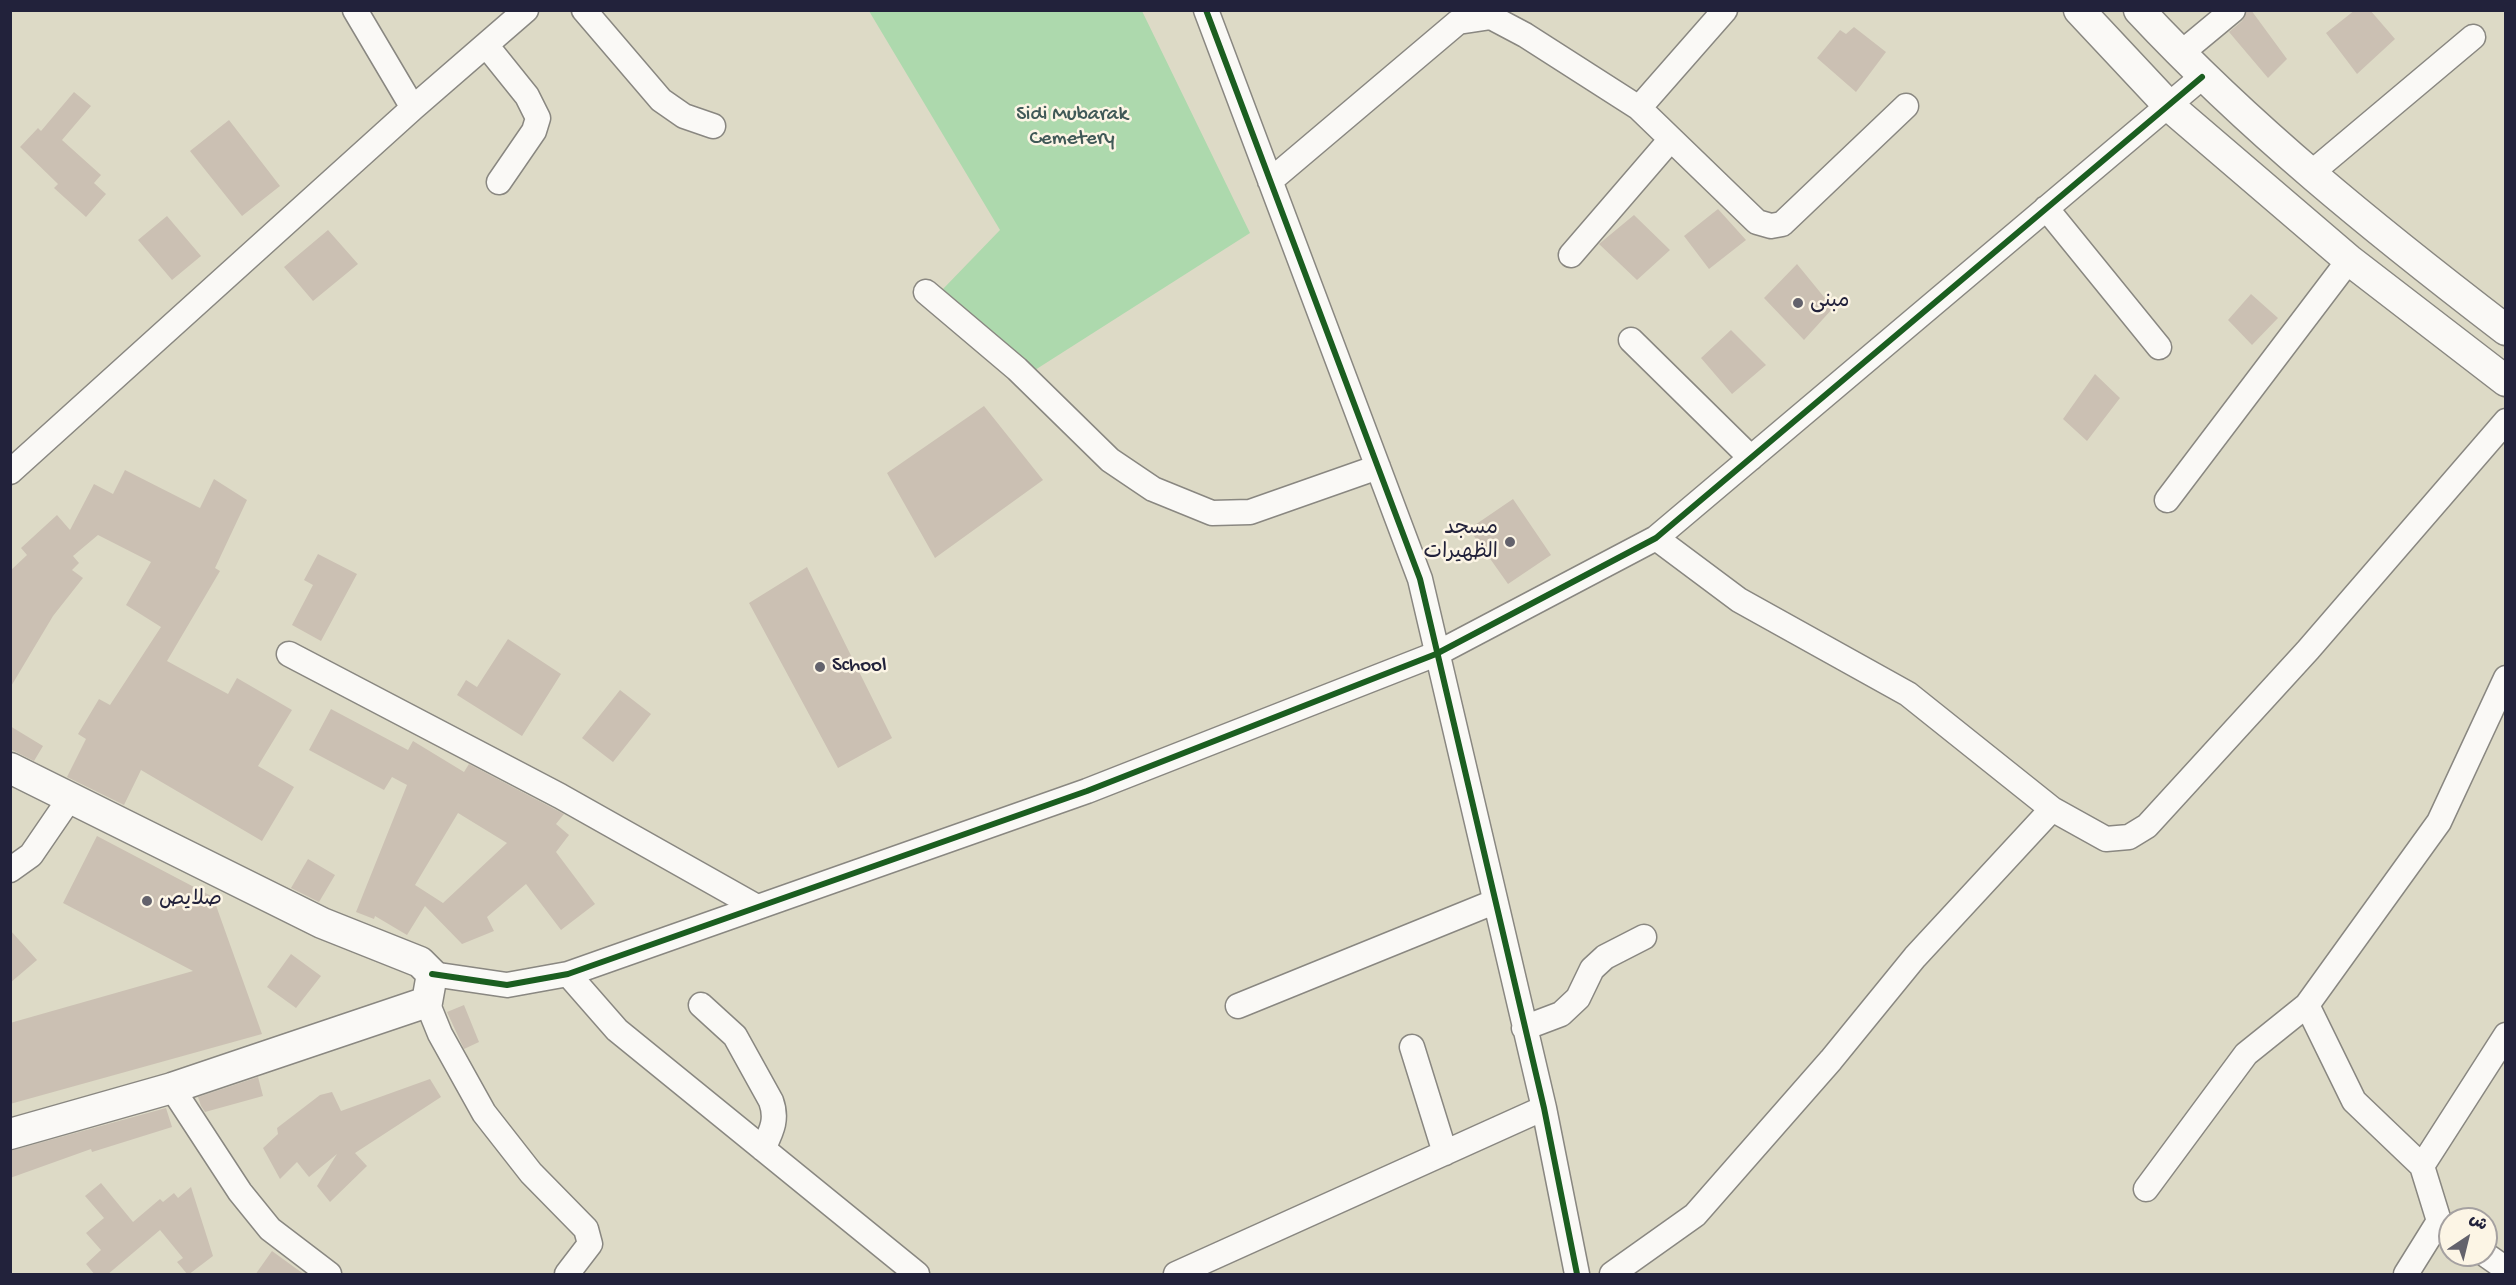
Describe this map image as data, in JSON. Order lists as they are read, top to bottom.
{
  "parks": ["Sidi Mubarak Cemetery"],
  "places": [
    "مبنى",
    "مسجد الظهيرات",
    "School",
    "صلايص"
  ],
  "north": "top right"
}
